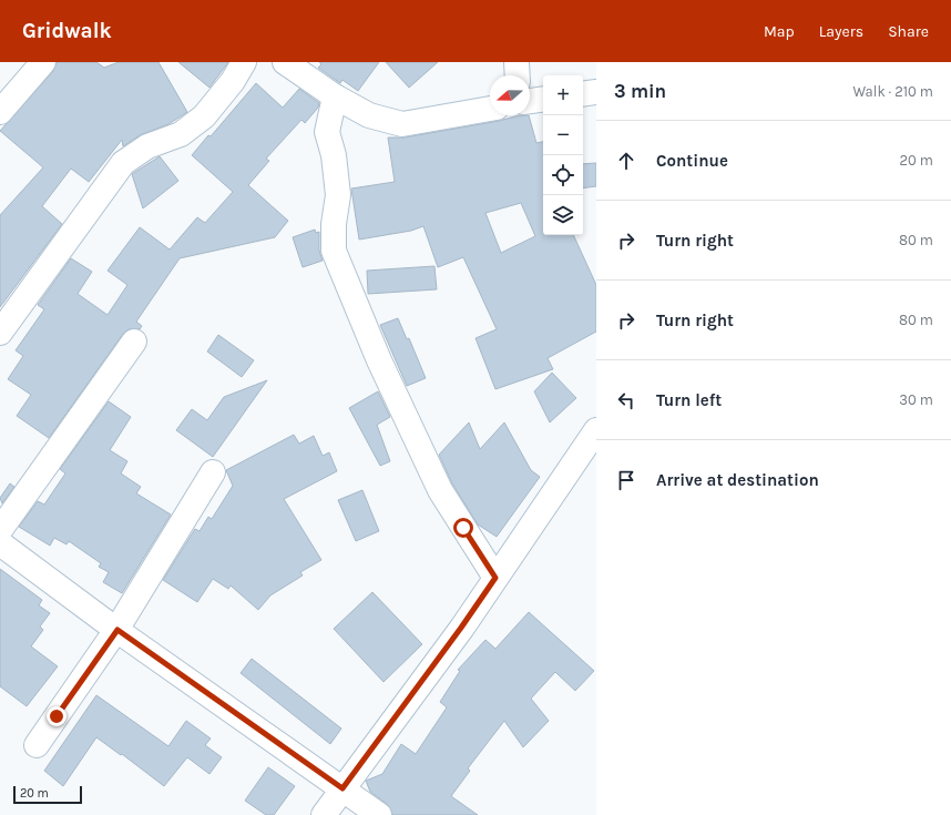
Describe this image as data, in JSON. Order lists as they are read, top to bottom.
{
  "scale_bar": "20 m",
  "north": "left",
  "page": {
    "header": "Gridwalk",
    "nav": ["Map", "Layers", "Share"],
    "heading": ["3 min", "Walk · 210 m"],
    "map_buttons": ["+", "−"],
    "list": [
      ["Continue", "20 m"],
      ["Turn right", "80 m"],
      ["Turn right", "80 m"],
      ["Turn left", "30 m"],
      "Arrive at destination"
    ],
    "scale": "20 m"
  }
}
